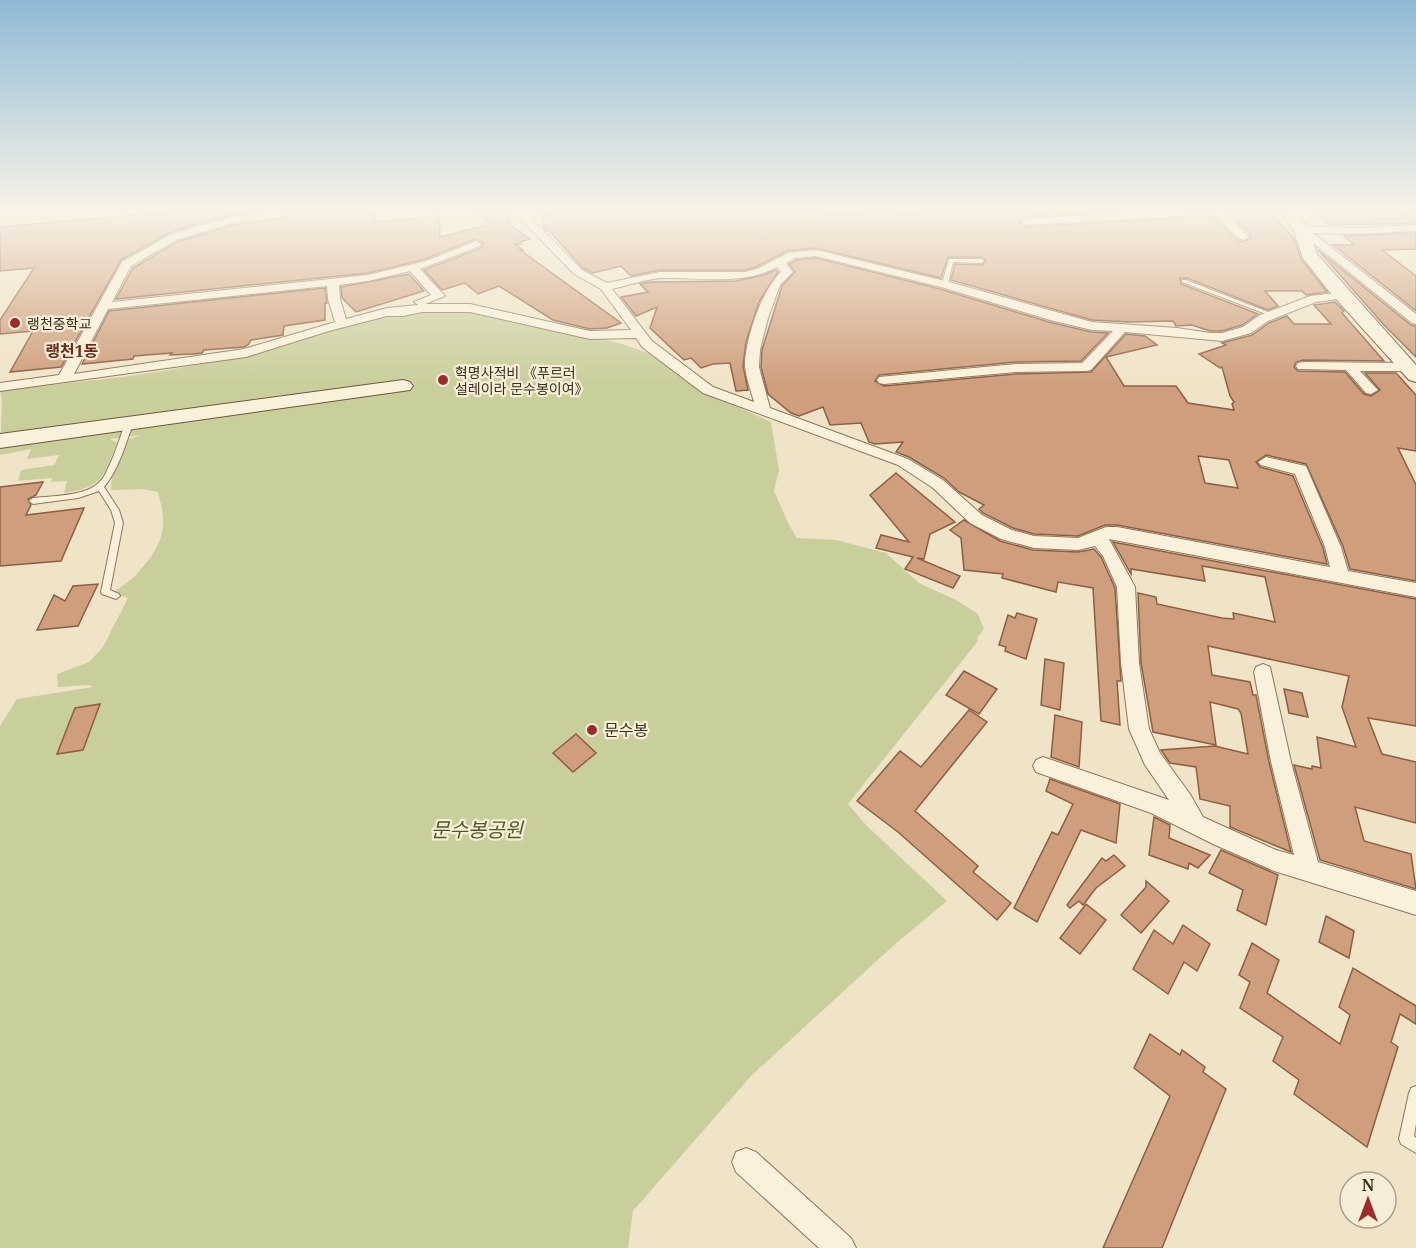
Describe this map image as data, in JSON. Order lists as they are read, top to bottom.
{
  "districts": ["랭천1동"],
  "parks": ["문수봉공원"],
  "places": ["랭천중학교", "혁명사적비 《푸르러 설레이라 문수봉이여》", "문수봉"],
  "north": "top"
}
